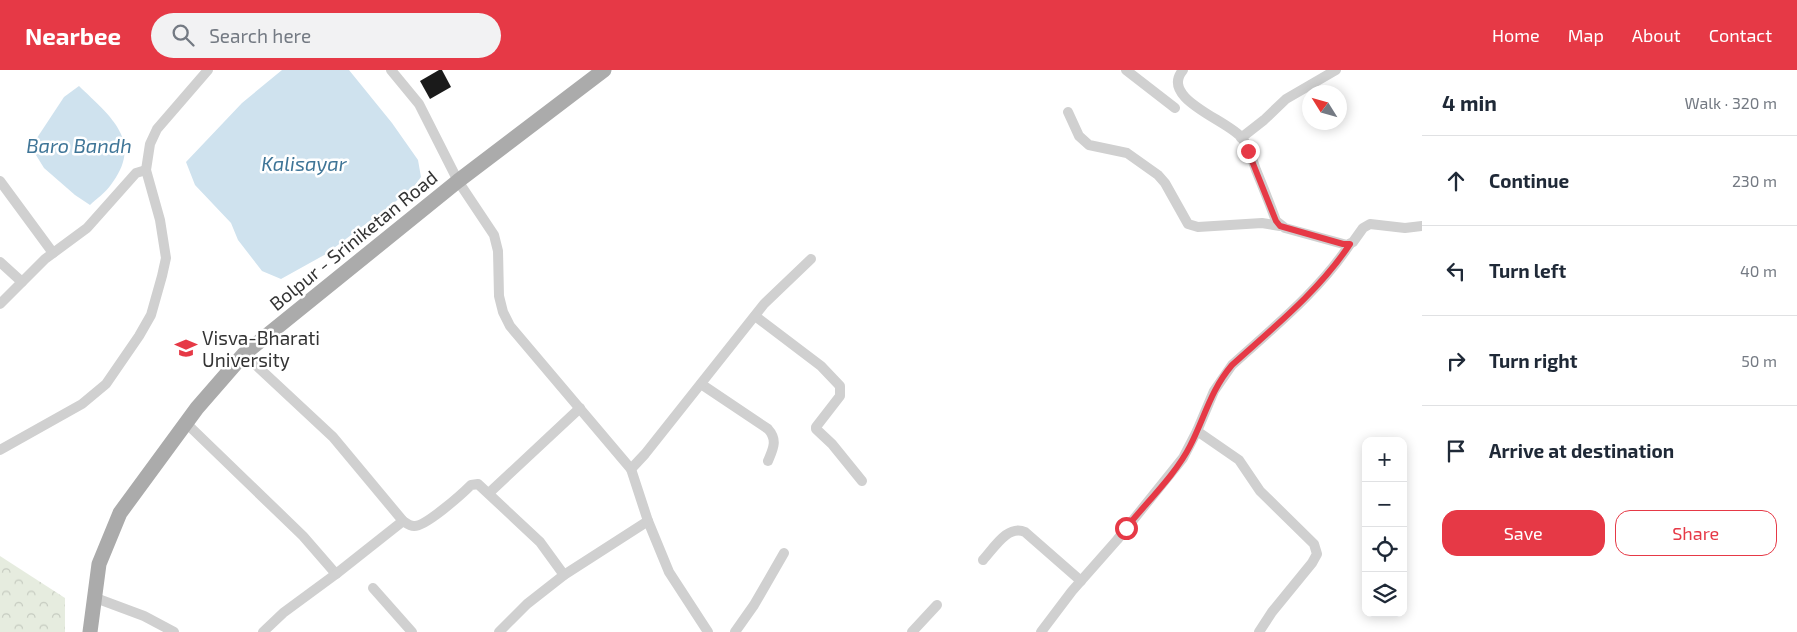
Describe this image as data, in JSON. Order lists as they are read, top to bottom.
{
  "streets": {
    "main road": ["Bolpur - Sriniketan Road"]
  },
  "water": ["Baro Bandh", "Kalisayar"],
  "places": {
    "school or university": ["Visva-Bharati University"]
  },
  "north": "top left",
  "page": {
    "header": "Nearbee",
    "search": "Search here",
    "nav": [
      "Home",
      "Map",
      "About",
      "Contact"
    ],
    "heading": ["4 min", "Walk · 320 m"],
    "list": [
      ["Continue", "230 m"],
      ["Turn left", "40 m"],
      ["Turn right", "50 m"],
      "Arrive at destination"
    ],
    "map_buttons": ["+", "−"],
    "buttons": ["Save", "Share"]
  }
}
